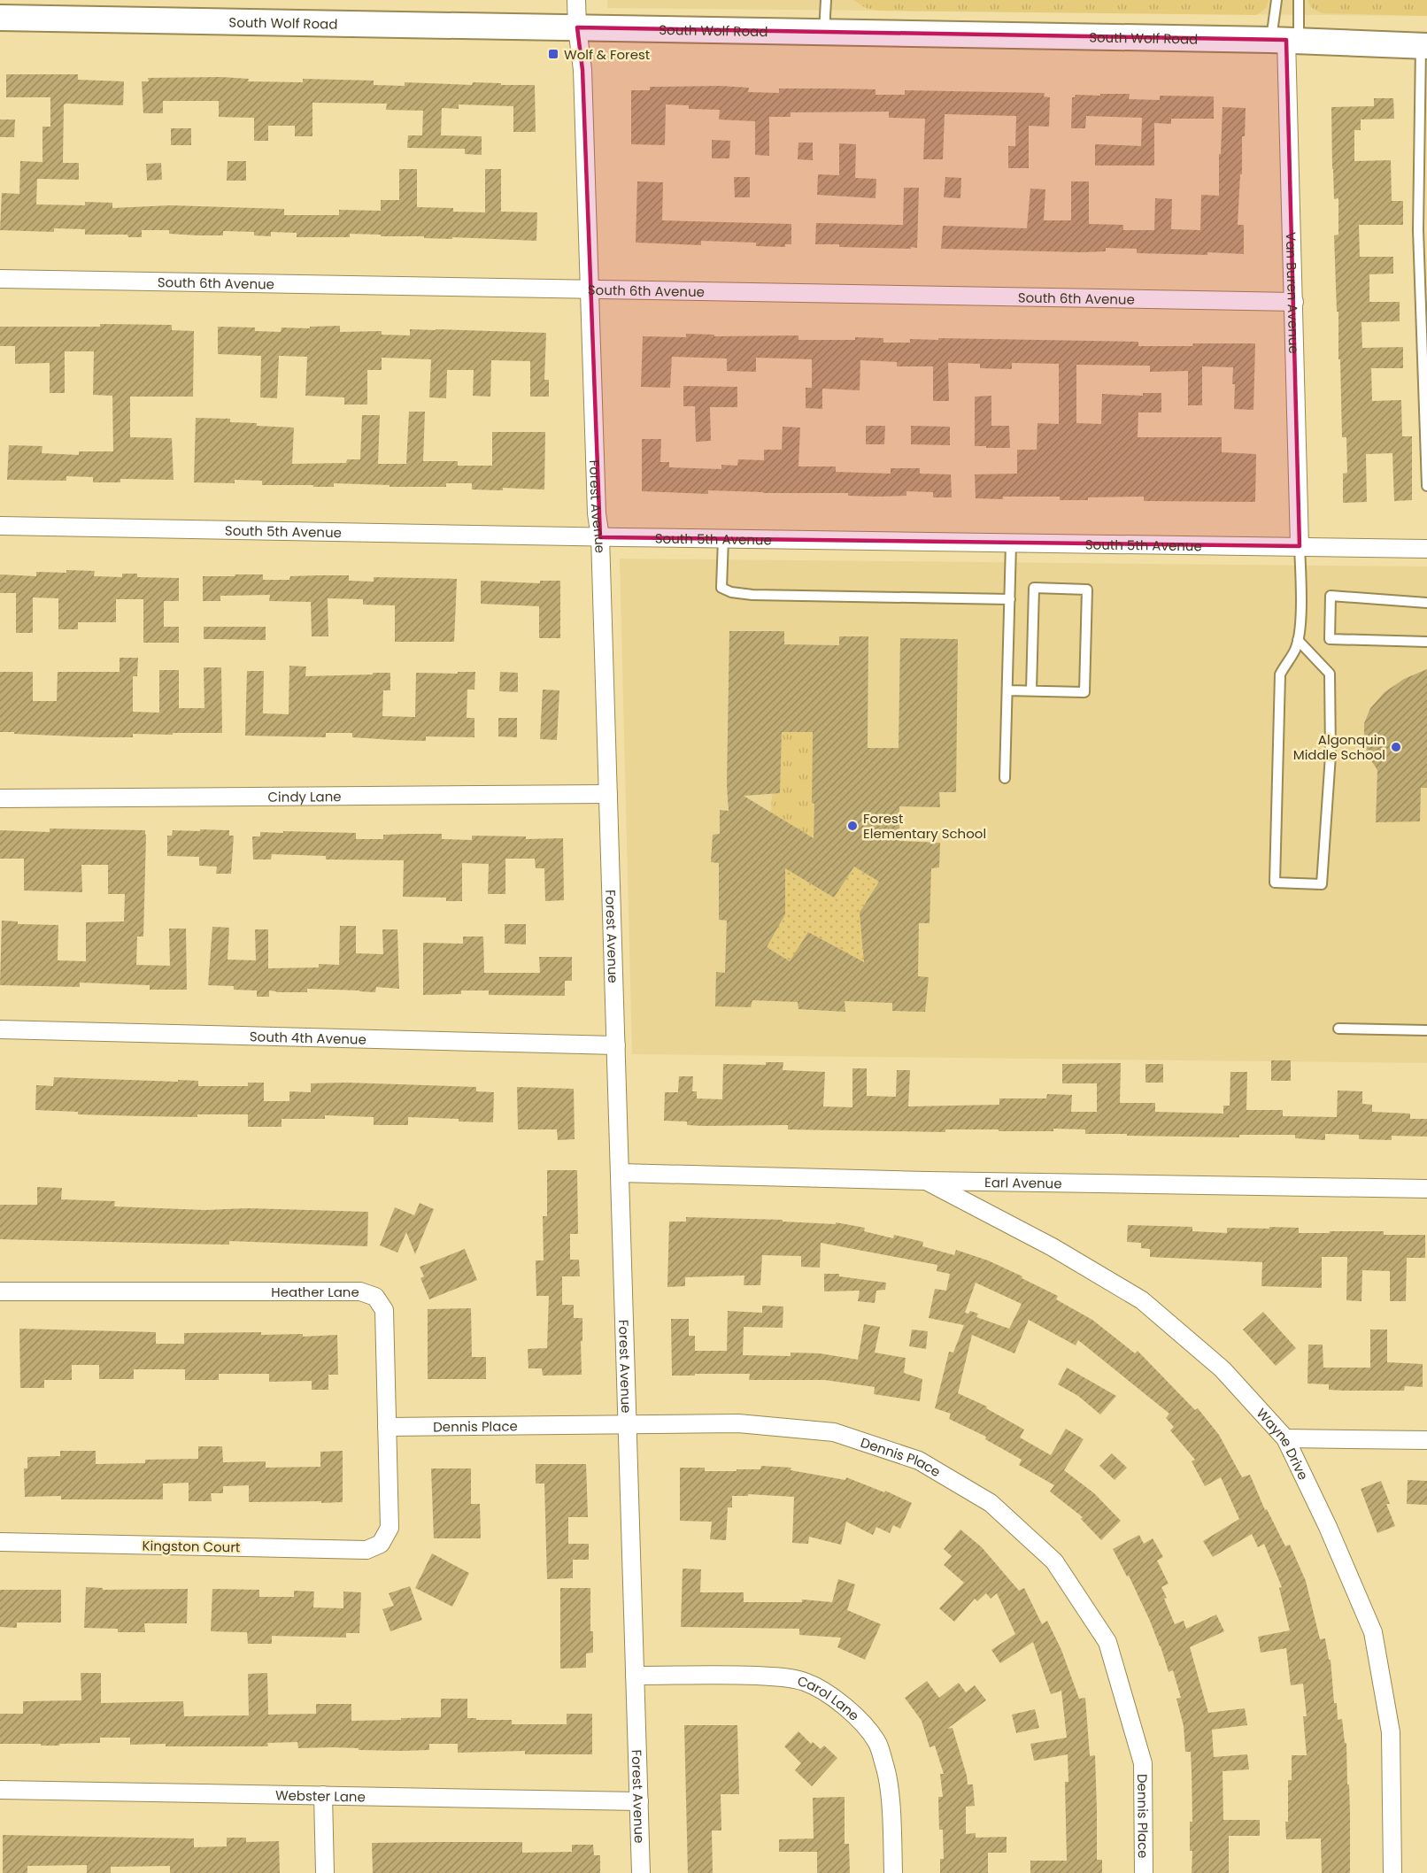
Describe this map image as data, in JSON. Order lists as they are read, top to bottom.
{
  "streets": {
    "main road": ["South Wolf Road"],
    "street": [
      "South 6th Avenue",
      "Van Buren Avenue",
      "Forest Avenue",
      "South 5th Avenue",
      "Cindy Lane",
      "South 4th Avenue",
      "Earl Avenue",
      "Heather Lane",
      "Dennis Place",
      "Wayne Drive",
      "Kingston Court",
      "Carol Lane",
      "Webster Lane"
    ]
  },
  "crossings": [
    ["South Wolf Road", "Van Buren Avenue"],
    ["South Wolf Road", "Forest Avenue"],
    ["South 6th Avenue", "Van Buren Avenue"],
    ["South 6th Avenue", "Forest Avenue"],
    ["Van Buren Avenue", "South 5th Avenue"],
    ["Forest Avenue", "South 5th Avenue"],
    ["Forest Avenue", "Cindy Lane"],
    ["Forest Avenue", "South 4th Avenue"],
    ["Forest Avenue", "Earl Avenue"],
    ["Forest Avenue", "Dennis Place"],
    ["Forest Avenue", "Carol Lane"],
    ["Forest Avenue", "Webster Lane"],
    ["Earl Avenue", "Wayne Drive"],
    ["Heather Lane", "Dennis Place"],
    ["Heather Lane", "Kingston Court"]
  ],
  "places": {
    "transit": ["Wolf & Forest"],
    "other": ["Algonquin Middle School", "Forest Elementary School"]
  }
}
